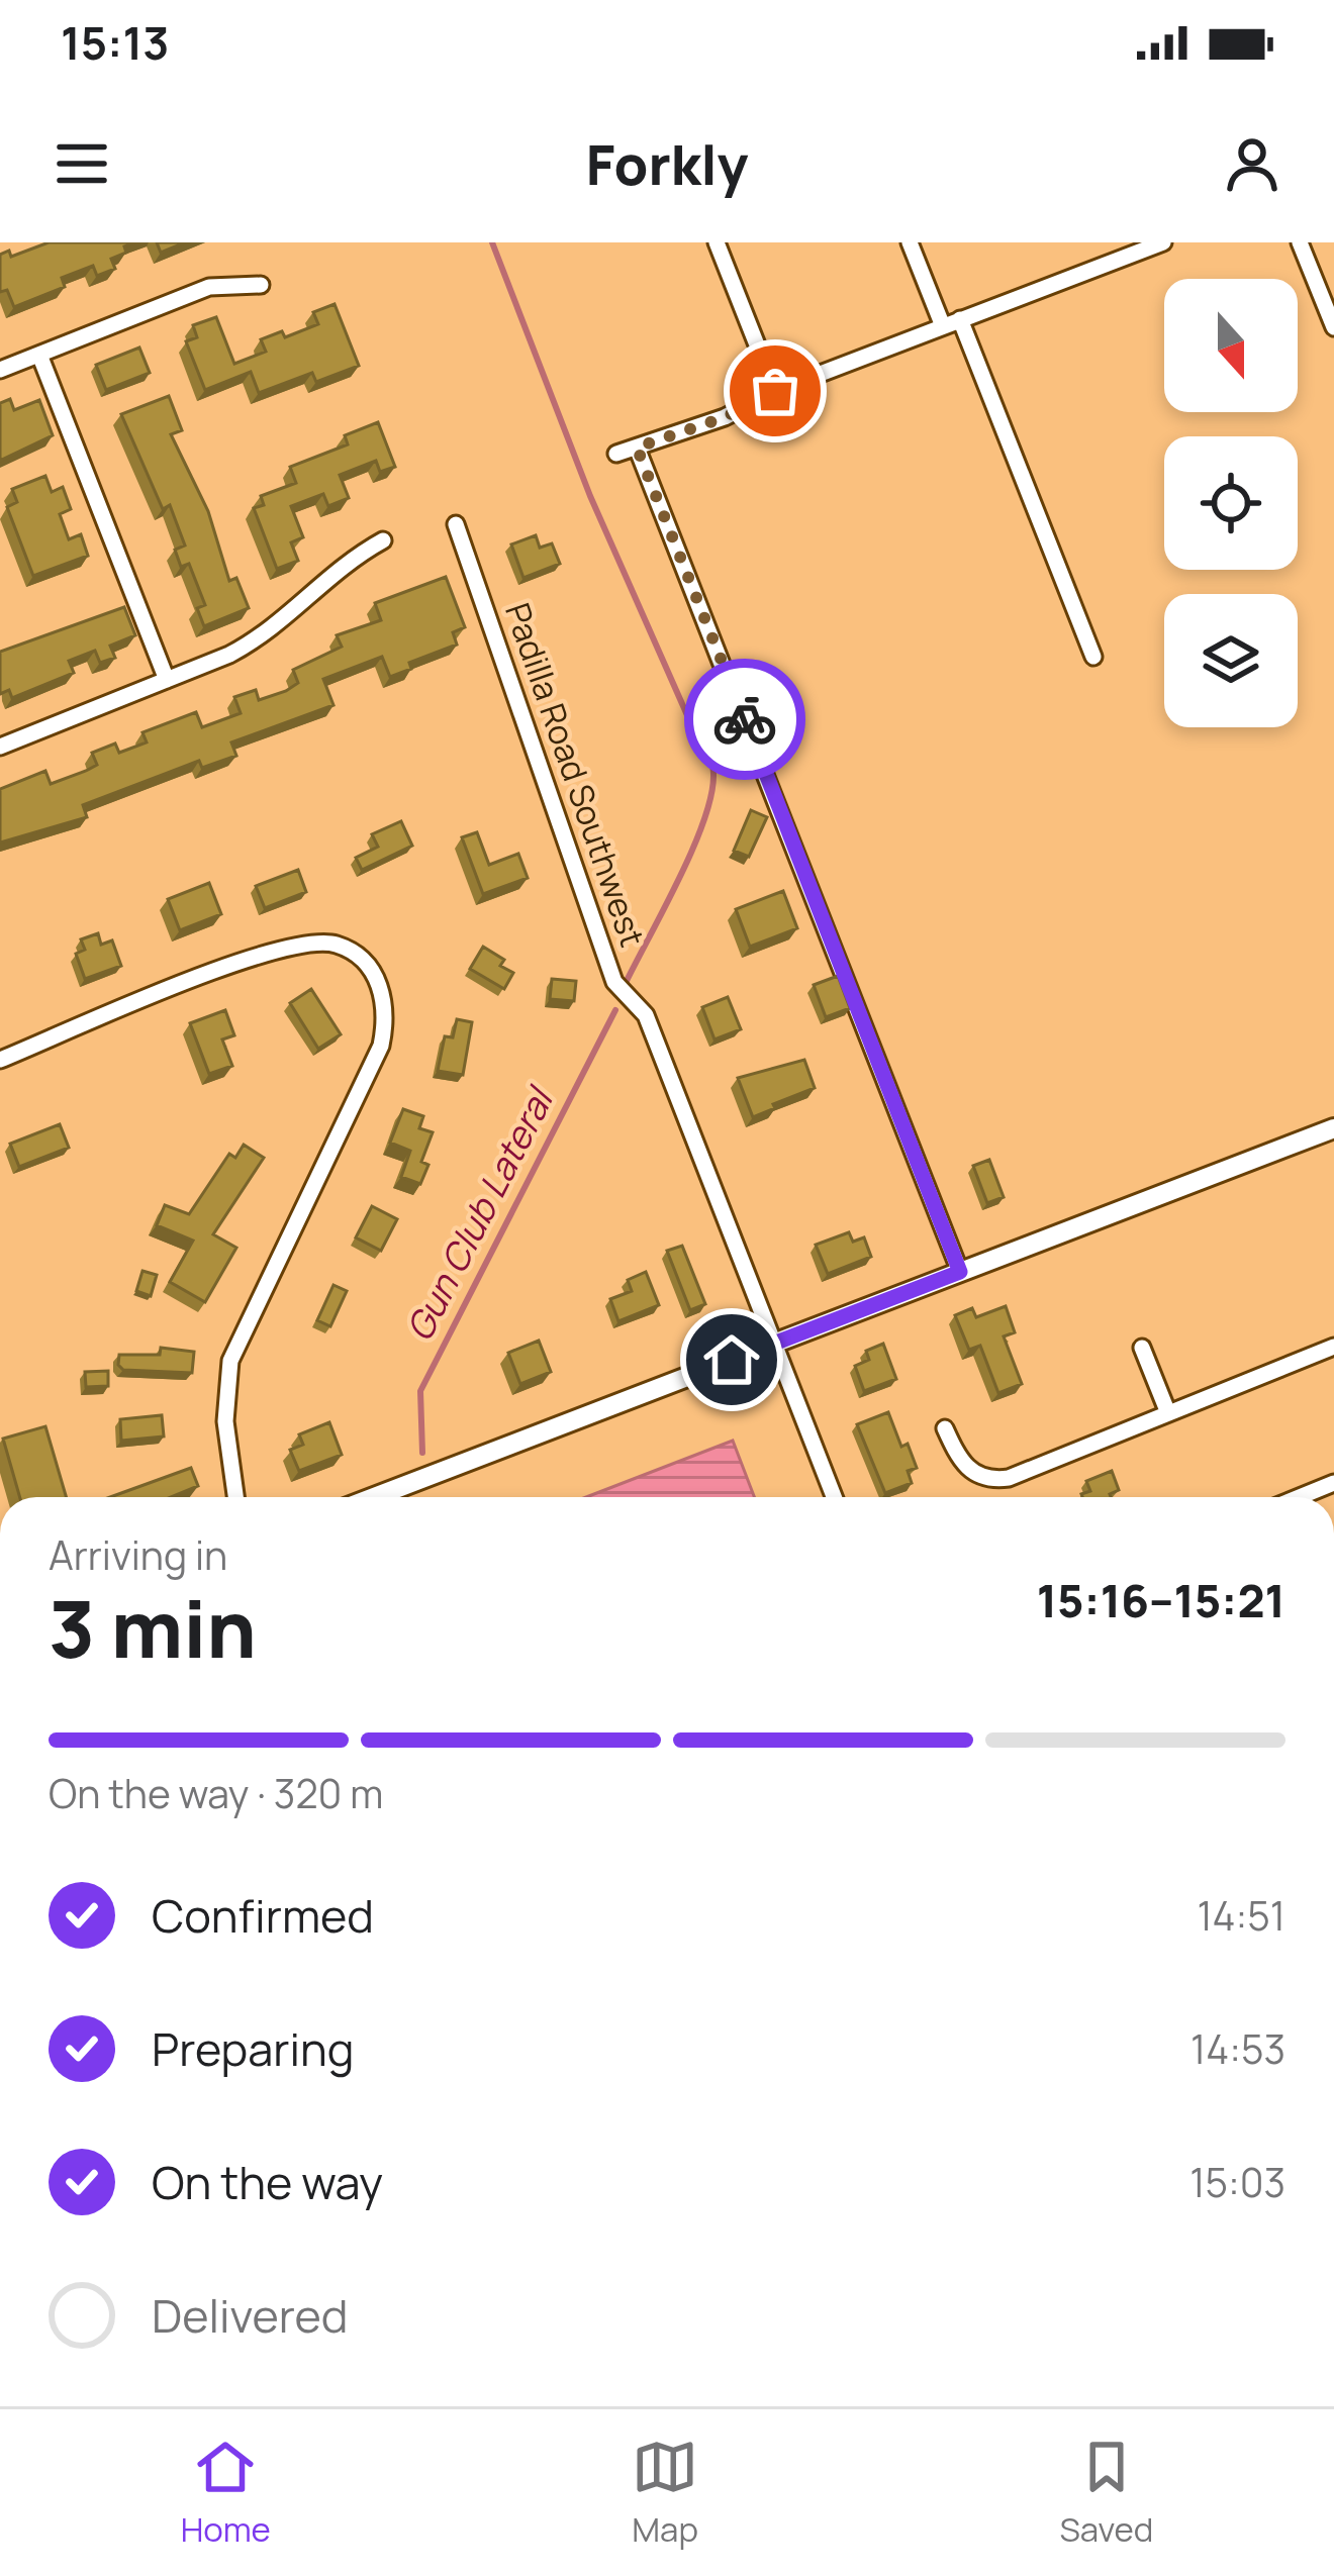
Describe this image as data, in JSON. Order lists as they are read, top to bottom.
{
  "streets": {
    "street": ["Padilla Road Southwest"]
  },
  "water": ["Gun Club Lateral"],
  "north": "bottom",
  "page": {
    "status": "15:13",
    "header": "Forkly",
    "heading": ["3 min", "Arriving in", "15:16–15:21"],
    "bar": "On the way · 320 m",
    "list": [
      ["Confirmed", "14:51"],
      ["Preparing", "14:53"],
      ["On the way", "15:03"],
      "Delivered"
    ],
    "tabs": ["Home", "Map", "Saved"]
  }
}
